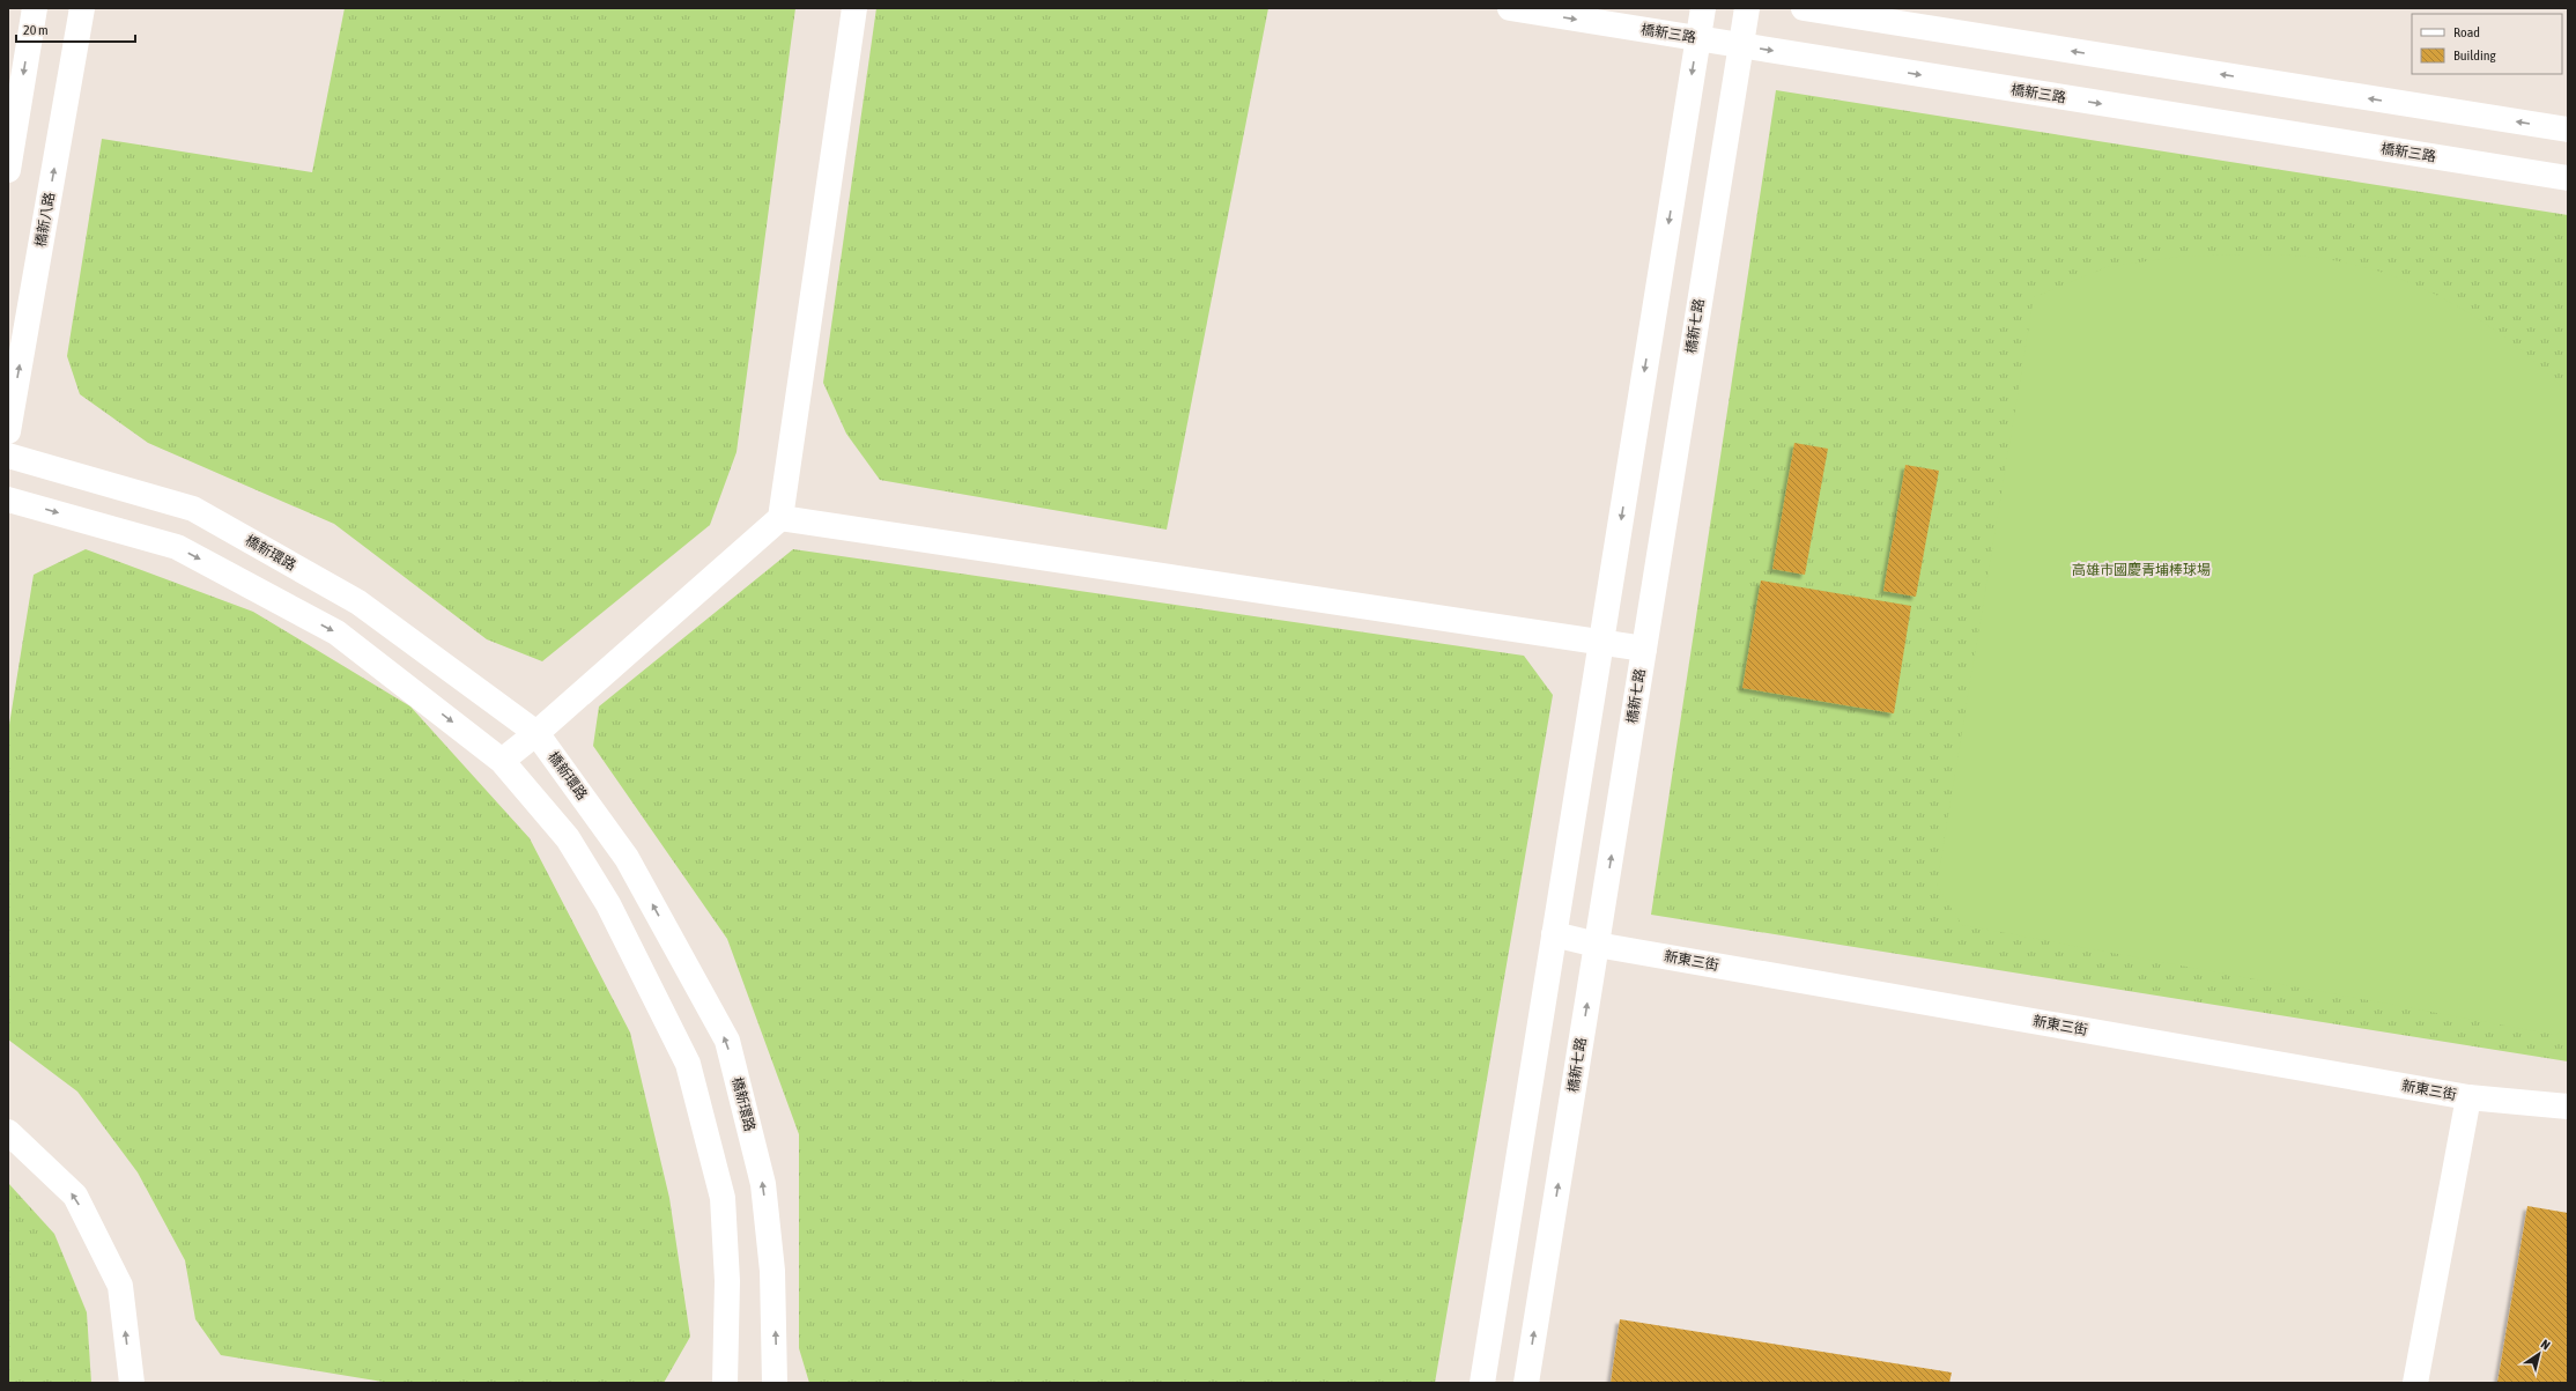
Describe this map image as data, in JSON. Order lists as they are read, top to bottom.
{
  "streets": {
    "street": [
      "橋新三路",
      "橋新八路",
      "橋新七路",
      "橋新環路",
      "新東三街"
    ]
  },
  "crossings": [
    ["橋新三路", "橋新七路"],
    ["橋新七路", "新東三街"]
  ],
  "parks": ["高雄市國慶青埔棒球場"],
  "legend": ["Road", "Building"],
  "scale_bar": "20 m",
  "north": "top right"
}
